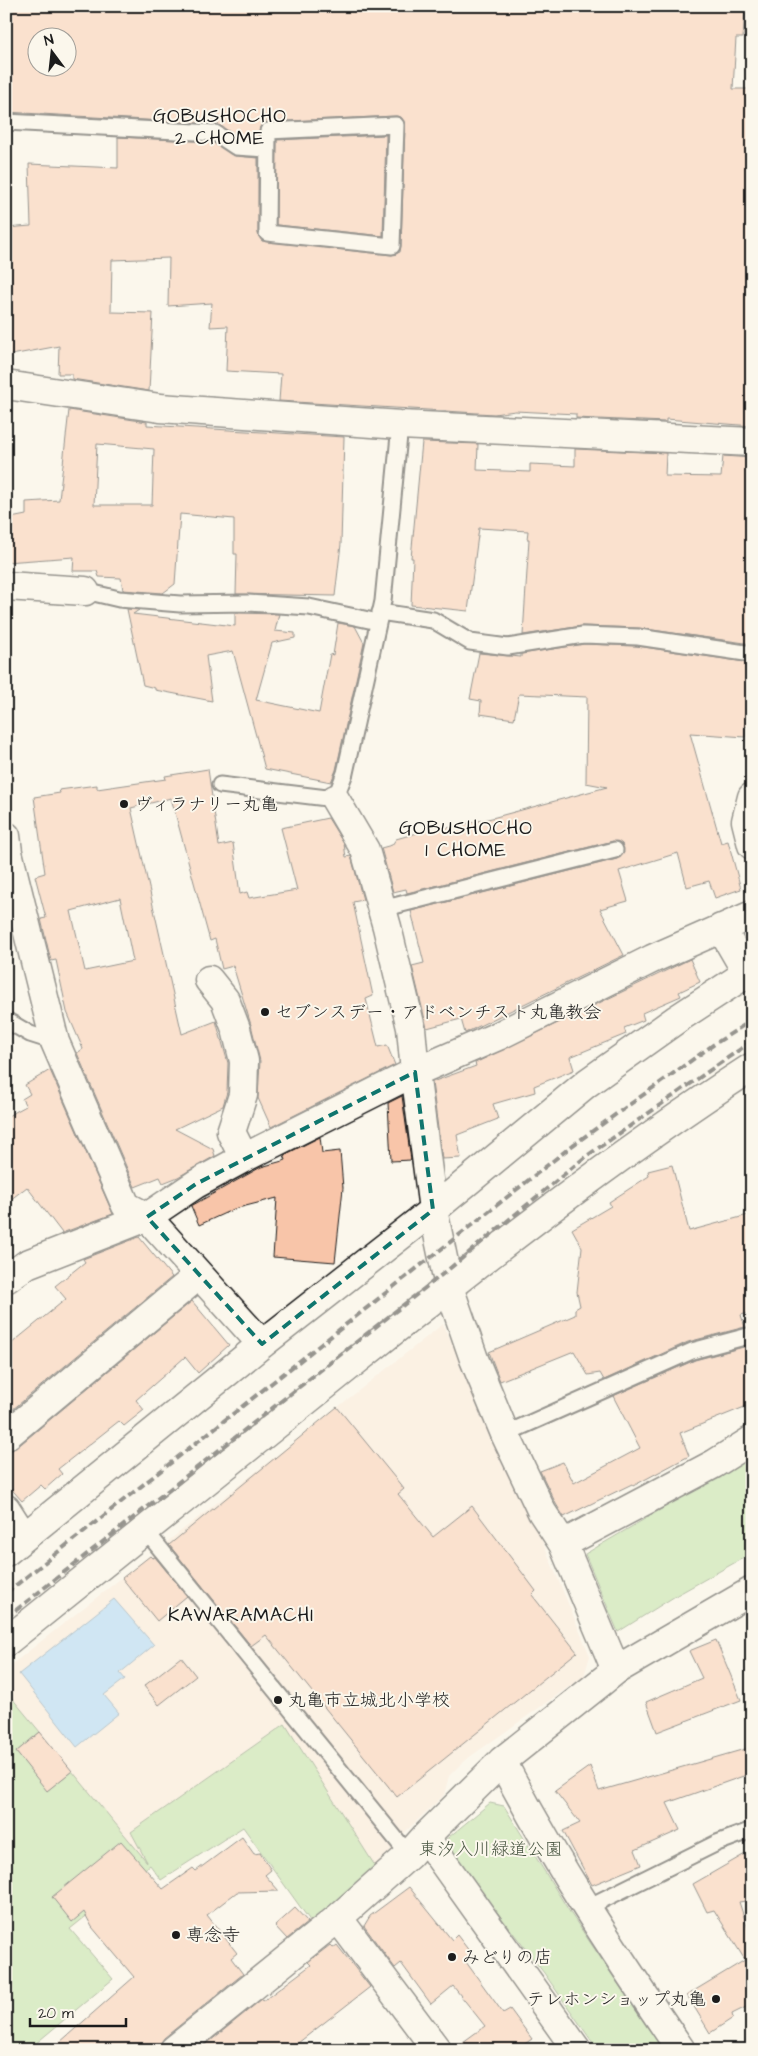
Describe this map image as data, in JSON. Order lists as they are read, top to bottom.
{
  "districts": ["GOBUSHOCHO 2 CHOME", "GOBUSHOCHO 1 CHOME", "KAWARAMACHI"],
  "parks": ["東汐入川緑道公園"],
  "places": [
    "ヴィラナリー丸亀",
    "セブンスデー・アドベンチスト丸亀教会",
    "丸亀市立城北小学校",
    "専念寺",
    "みどりの店",
    "テレホンショップ丸亀"
  ],
  "scale_bar": "20 m",
  "north": "top"
}
